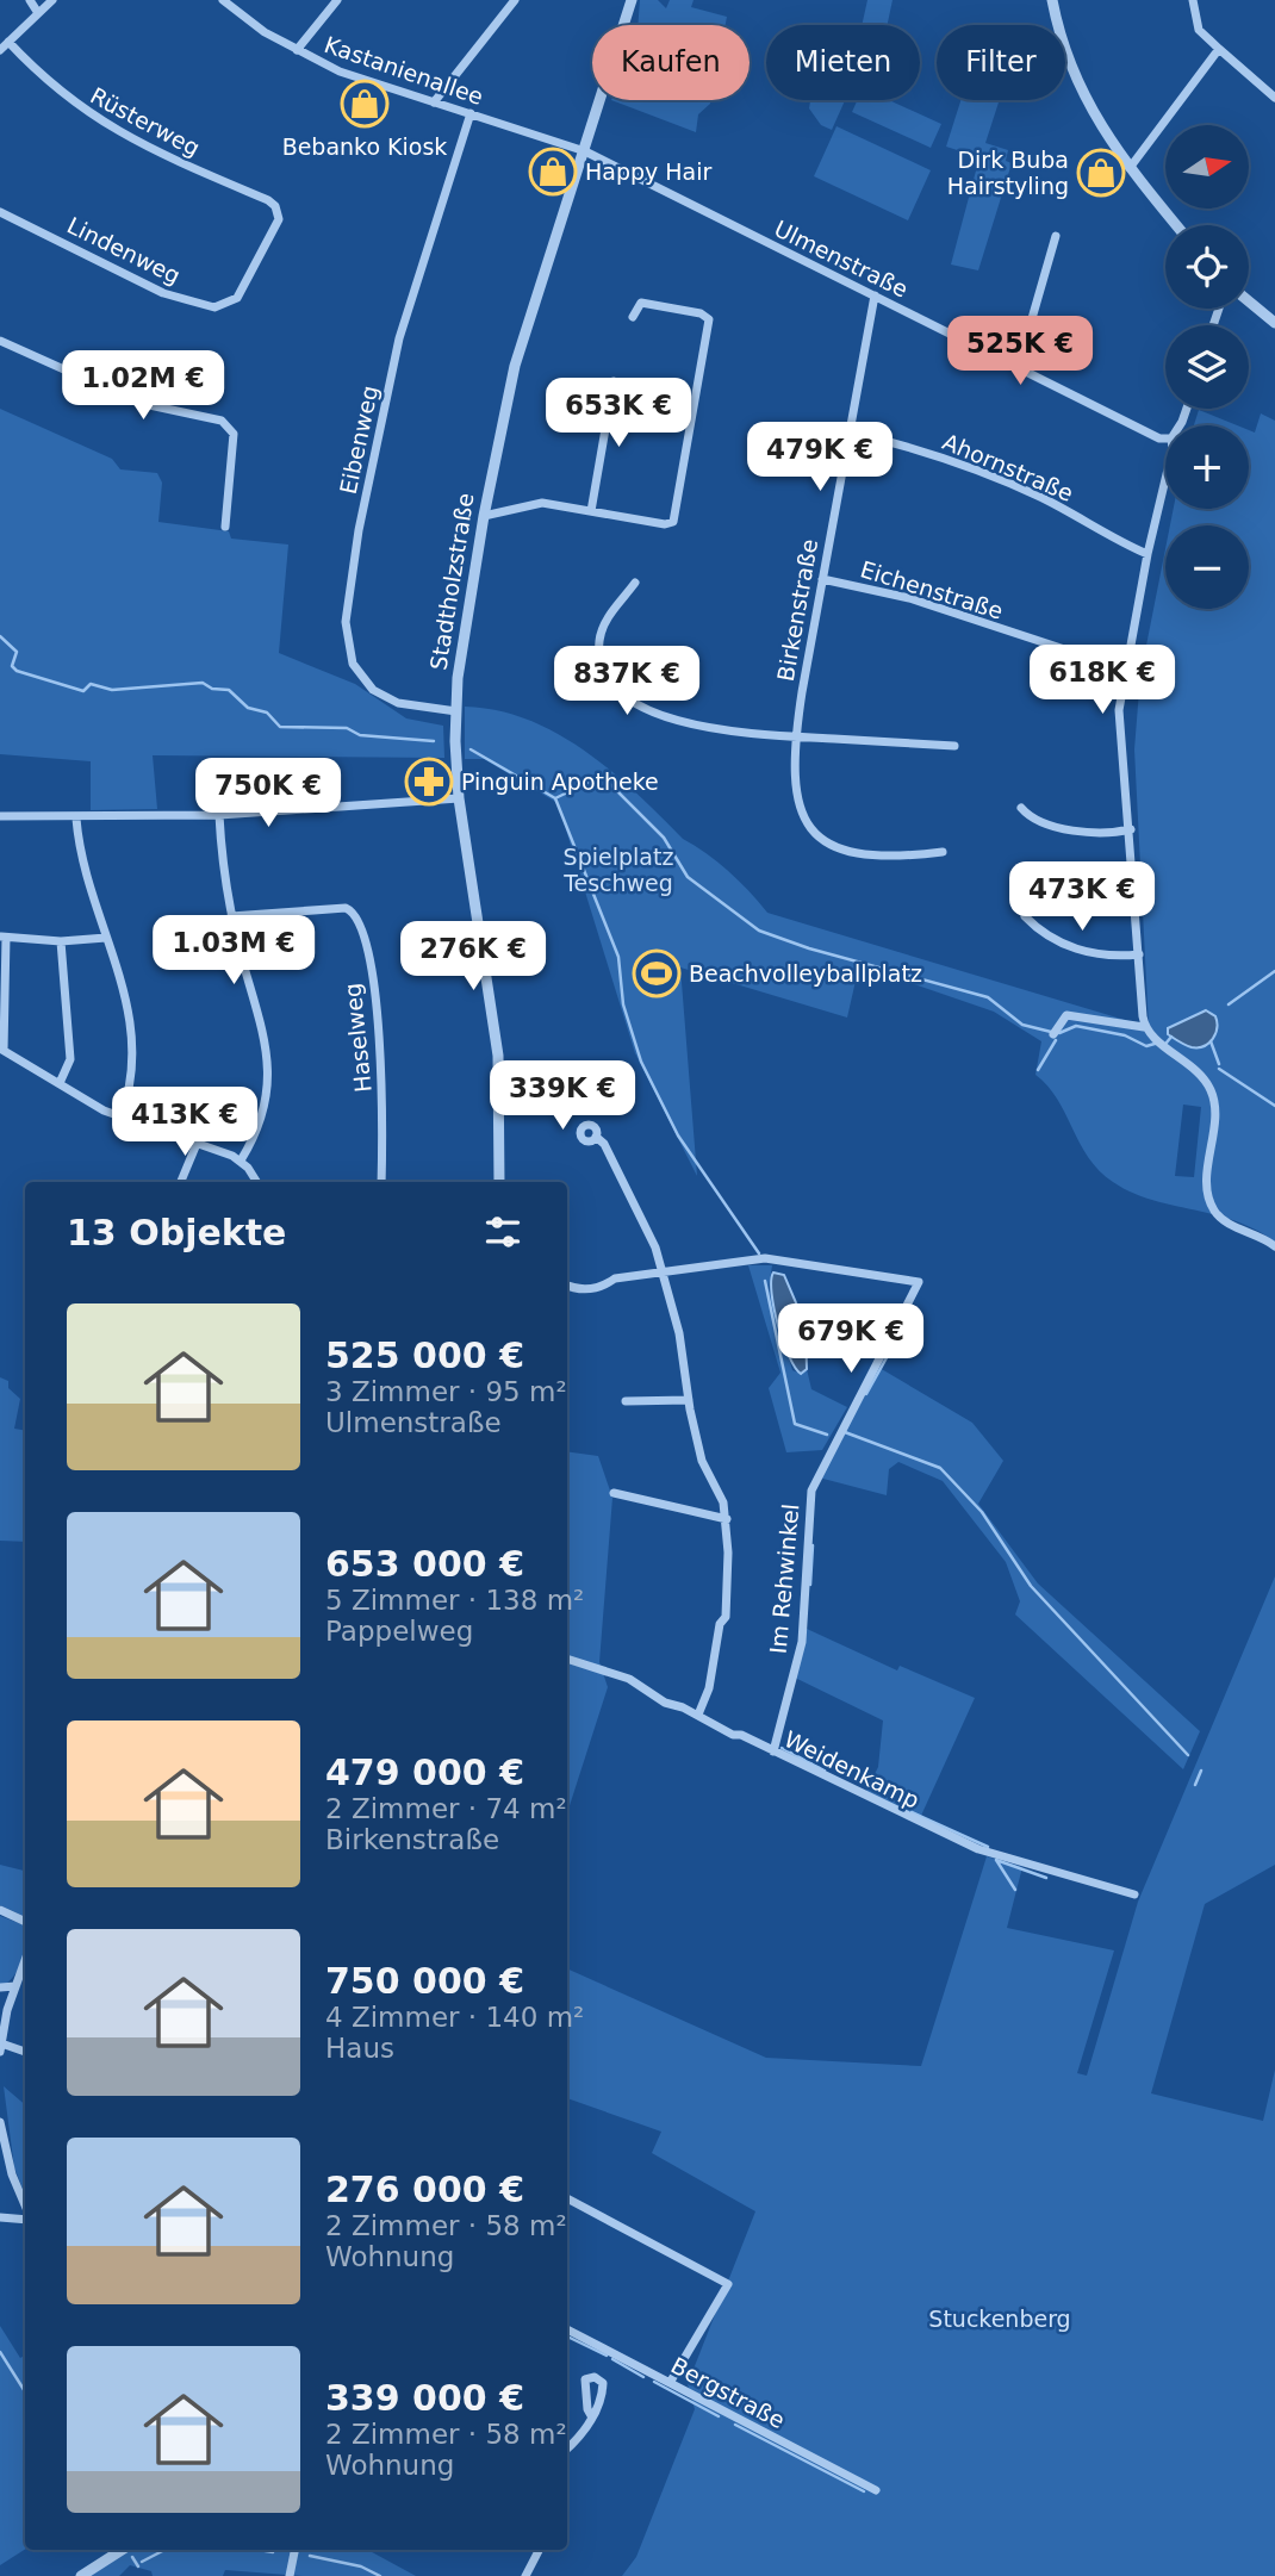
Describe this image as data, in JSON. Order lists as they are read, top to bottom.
{
  "streets": {
    "street": [
      "Kastanienallee",
      "Rüsterweg",
      "Lindenweg",
      "Ulmenstraße",
      "Eibenweg",
      "Ahornstraße",
      "Stadtholzstraße",
      "Eichenstraße",
      "Birkenstraße",
      "Haselweg",
      "Im Rehwinkel",
      "Weidenkamp",
      "Bergstraße"
    ]
  },
  "crossings": [
    ["Kastanienallee", "Ulmenstraße"],
    ["Kastanienallee", "Eibenweg"],
    ["Kastanienallee", "Stadtholzstraße"],
    ["Rüsterweg", "Lindenweg"],
    ["Ulmenstraße", "Stadtholzstraße"],
    ["Ulmenstraße", "Birkenstraße"],
    ["Eibenweg", "Stadtholzstraße"],
    ["Ahornstraße", "Birkenstraße"],
    ["Eichenstraße", "Birkenstraße"],
    ["Im Rehwinkel", "Weidenkamp"]
  ],
  "parks": ["Spielplatz Teschweg", "Stuckenberg"],
  "places": {
    "shop": ["Bebanko Kiosk", "Happy Hair", "Dirk Buba Hairstyling"],
    "pharmacy": ["Pinguin Apotheke"],
    "sports": ["Beachvolleyballplatz"]
  },
  "north": "right",
  "page": {
    "chip": ["Kaufen", "Mieten", "Filter"],
    "map_buttons": ["+", "−"],
    "price": [
      "525K €",
      "1.02M €",
      "653K €",
      "479K €",
      "618K €",
      "837K €",
      "750K €",
      "473K €",
      "1.03M €",
      "276K €",
      "339K €",
      "413K €",
      "679K €"
    ],
    "heading": "13 Objekte",
    "list": [
      {
        "name": "525 000 €",
        "note": "3 Zimmer · 95 m² · Ulmenstraße"
      },
      {
        "name": "653 000 €",
        "note": "5 Zimmer · 138 m² · Pappelweg"
      },
      {
        "name": "479 000 €",
        "note": "2 Zimmer · 74 m² · Birkenstraße"
      },
      {
        "name": "750 000 €",
        "note": "4 Zimmer · 140 m² · Haus"
      },
      {
        "name": "276 000 €",
        "note": "2 Zimmer · 58 m² · Wohnung"
      },
      {
        "name": "339 000 €",
        "note": "2 Zimmer · 58 m² · Wohnung"
      }
    ]
  }
}
